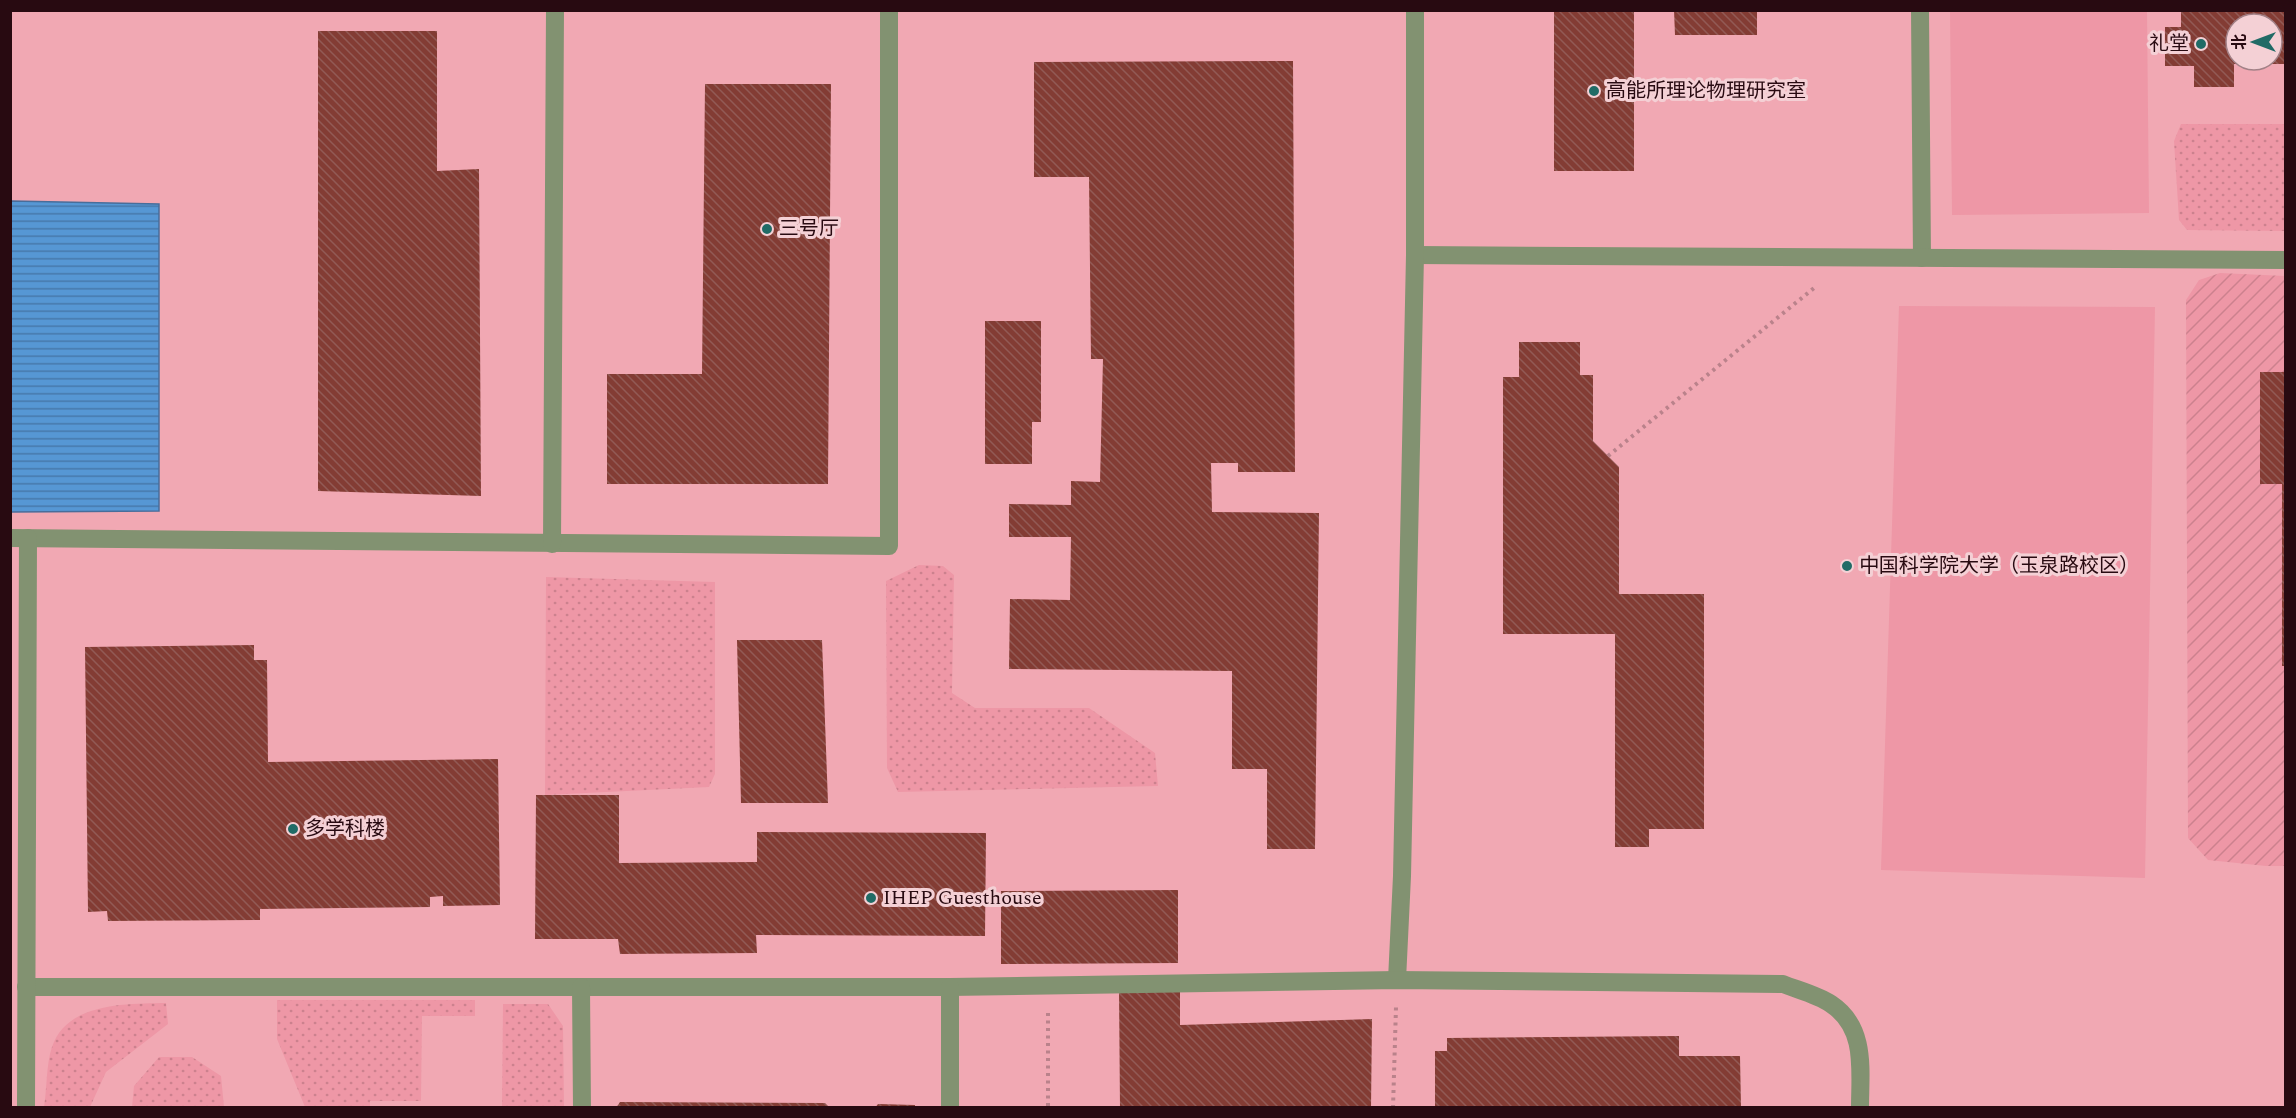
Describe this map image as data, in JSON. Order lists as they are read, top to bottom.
{
  "places": [
    "礼堂",
    "高能所理论物理研究室",
    "三号厅",
    "中国科学院大学（玉泉路校区）",
    "多学科楼",
    "IHEP Guesthouse"
  ],
  "north": "left"
}
